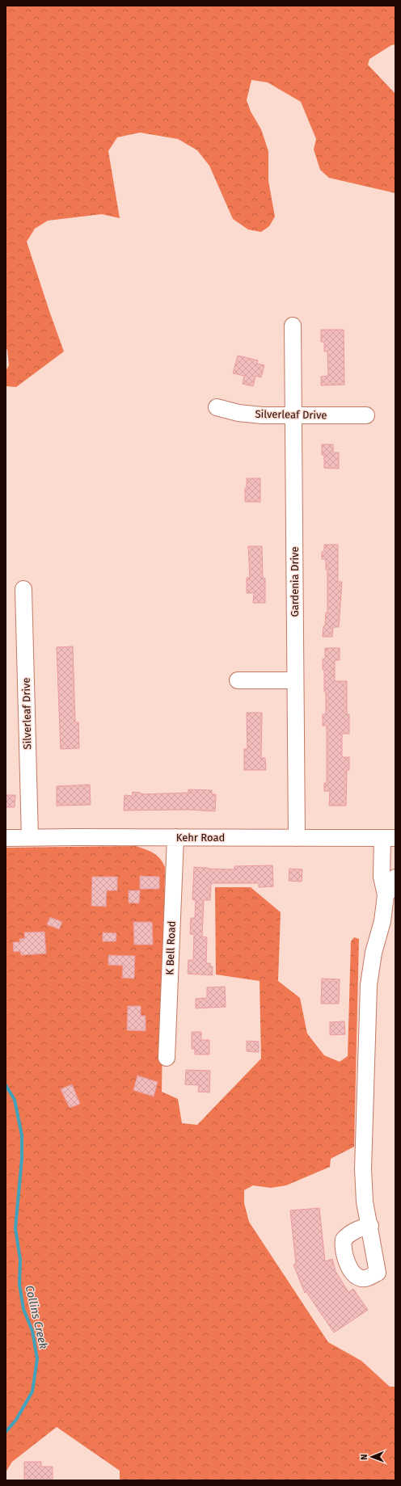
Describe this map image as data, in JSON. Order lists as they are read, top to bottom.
{
  "streets": {
    "street": [
      "Silverleaf Drive",
      "Gardenia Drive",
      "Kehr Road",
      "K Bell Road"
    ]
  },
  "crossings": [
    ["Silverleaf Drive", "Gardenia Drive"],
    ["Silverleaf Drive", "Kehr Road"],
    ["Gardenia Drive", "Kehr Road"],
    ["Kehr Road", "K Bell Road"]
  ],
  "water": ["Collins Creek"],
  "north": "left"
}
